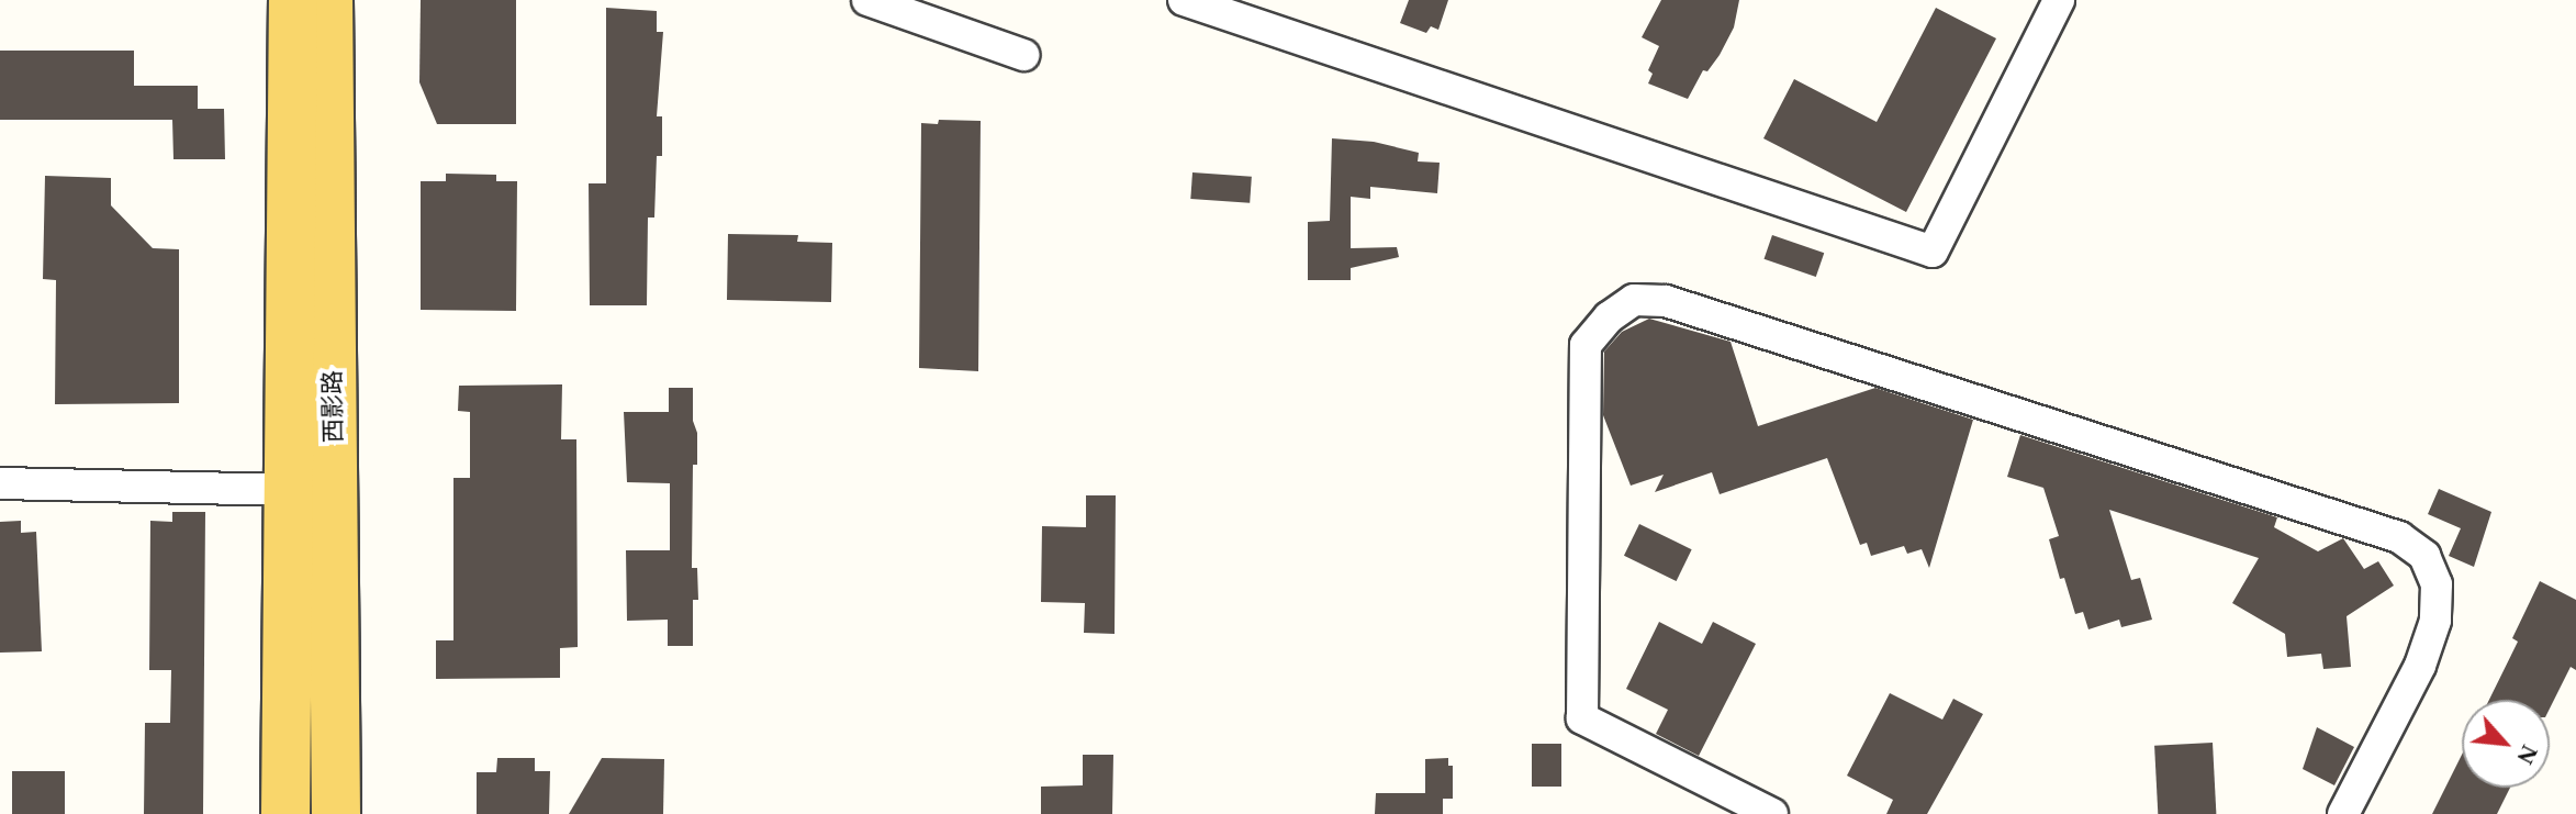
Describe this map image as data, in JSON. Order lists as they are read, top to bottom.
{
  "streets": {
    "main road": ["西影路"]
  },
  "north": "bottom right"
}
